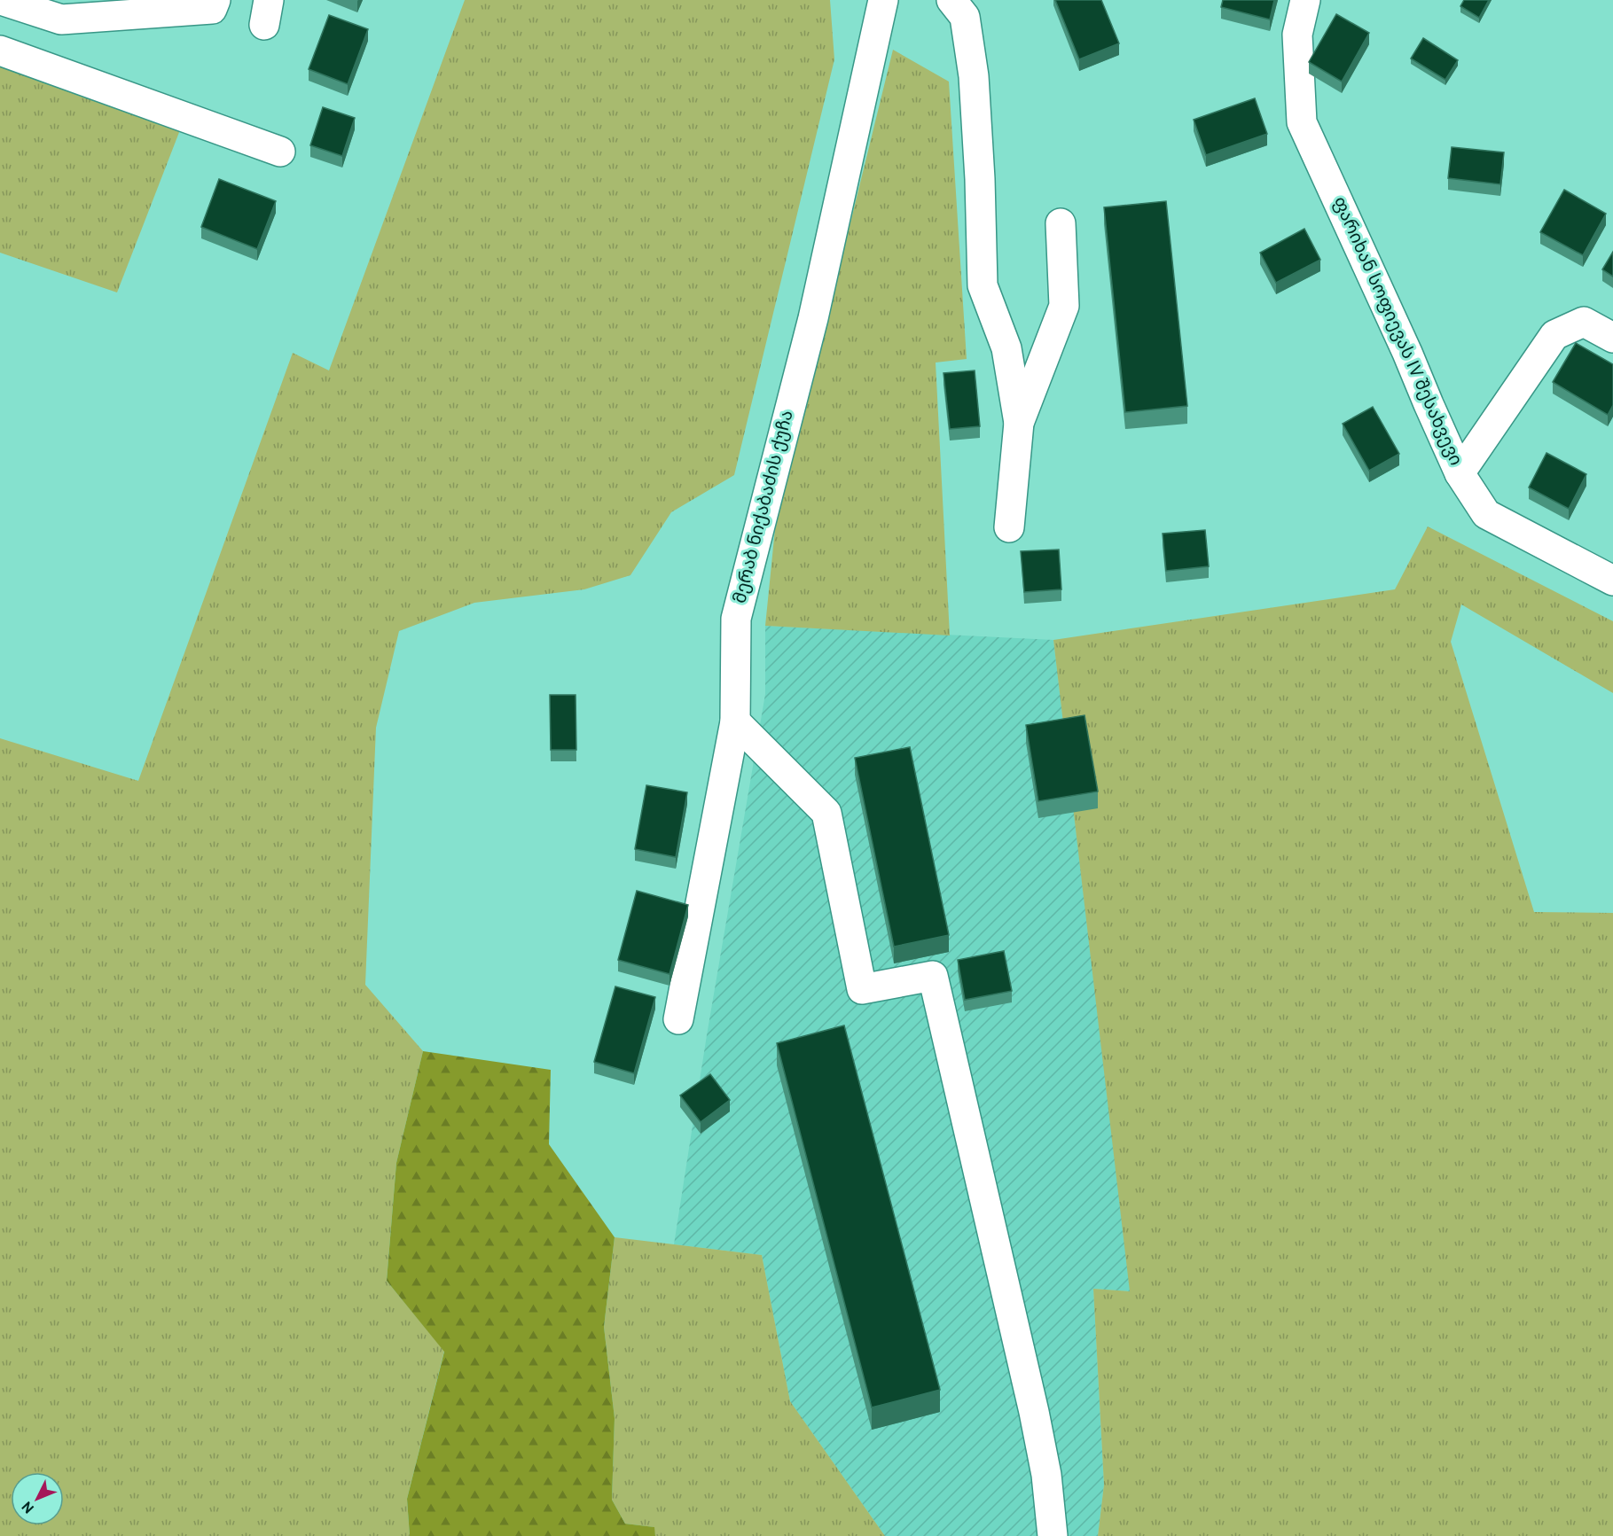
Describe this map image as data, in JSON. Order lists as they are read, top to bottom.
{
  "streets": {
    "street": ["ფარიხან სოფიევას IV შესახვევი", "მერაბ ნიქაბაძის ქუჩა"]
  },
  "north": "bottom left"
}
